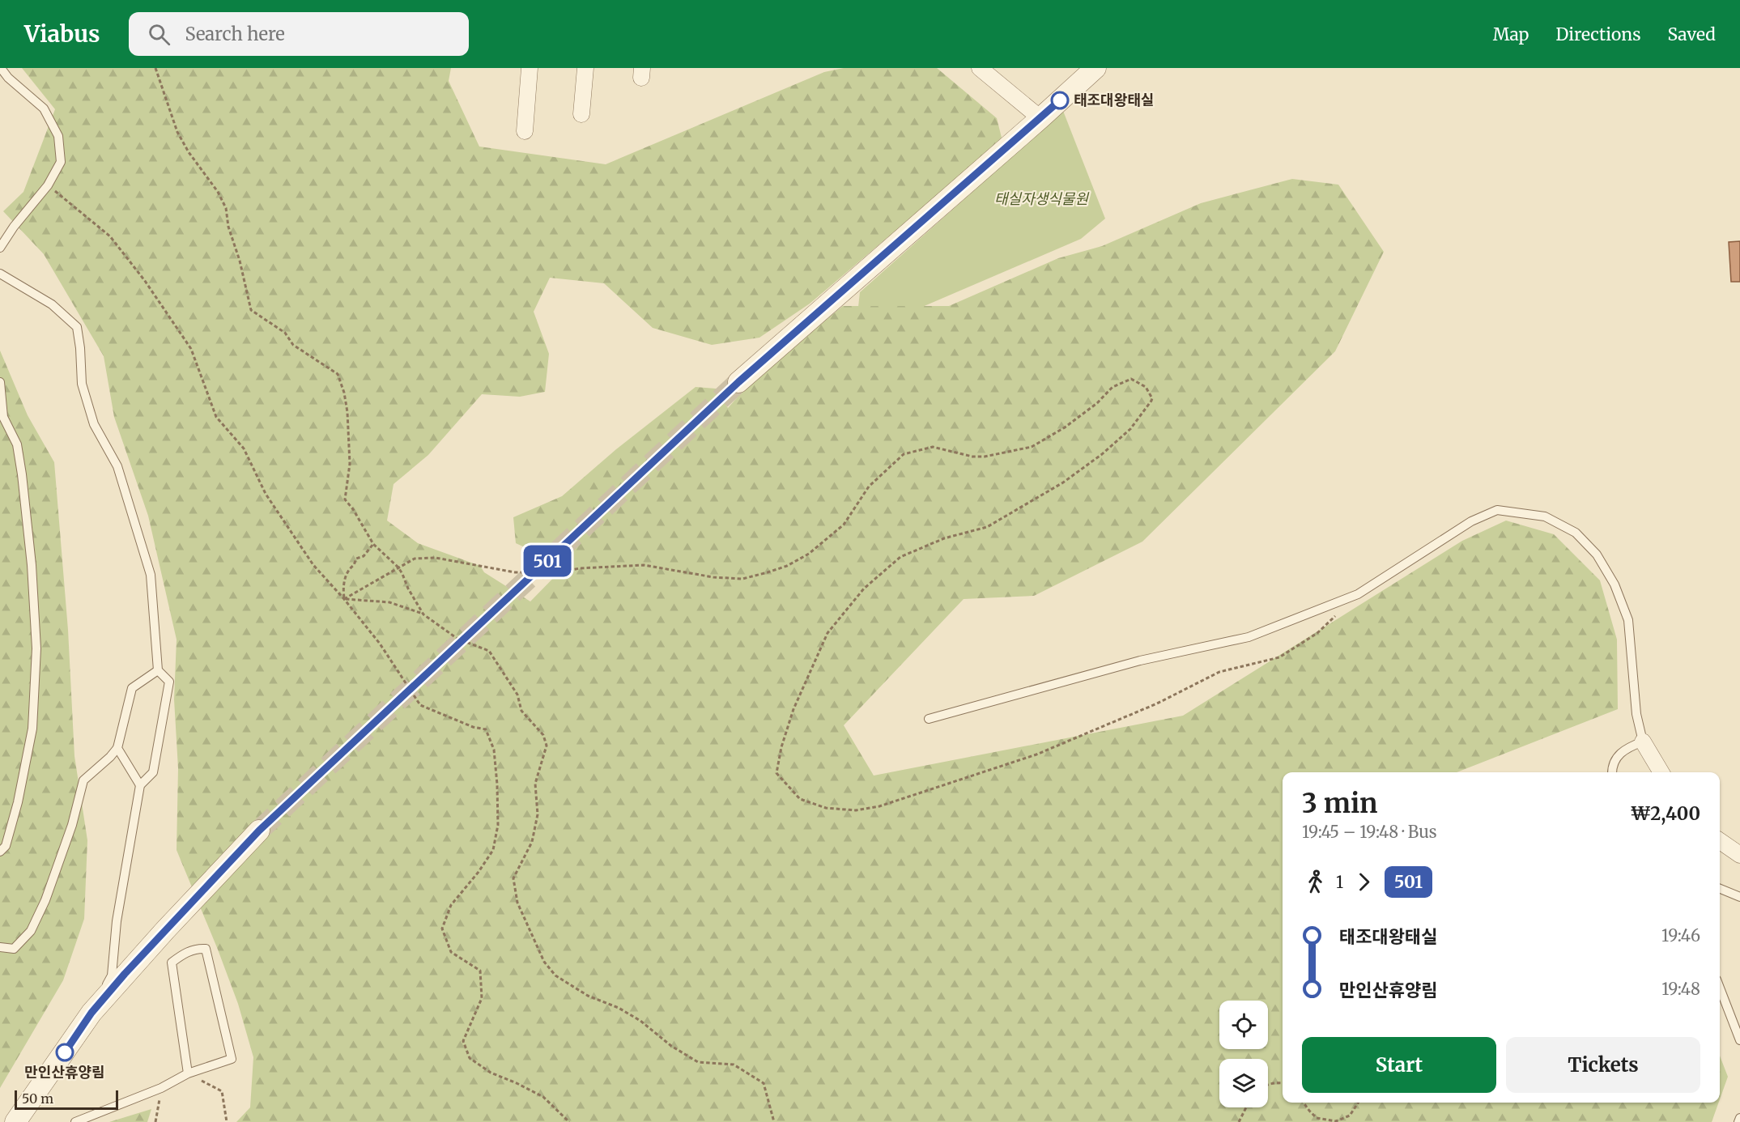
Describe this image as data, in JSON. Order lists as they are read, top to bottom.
{
  "parks": ["태실자생식물원"],
  "places": ["태조대왕태실", "만인산휴양림"],
  "lines": ["bus line 501"],
  "scale_bar": "50 m",
  "page": {
    "header": "Viabus",
    "search": "Search here",
    "nav": ["Map", "Directions", "Saved"],
    "on_map": "501",
    "heading": ["3 min", "19:45 – 19:48 · Bus", "₩2,400"],
    "legs": ["1", "501"],
    "list": [
      {
        "name": "태조대왕태실",
        "value": "19:46"
      },
      {
        "name": "만인산휴양림",
        "value": "19:48"
      }
    ],
    "buttons": ["Start", "Tickets"],
    "scale": "50 m"
  }
}
